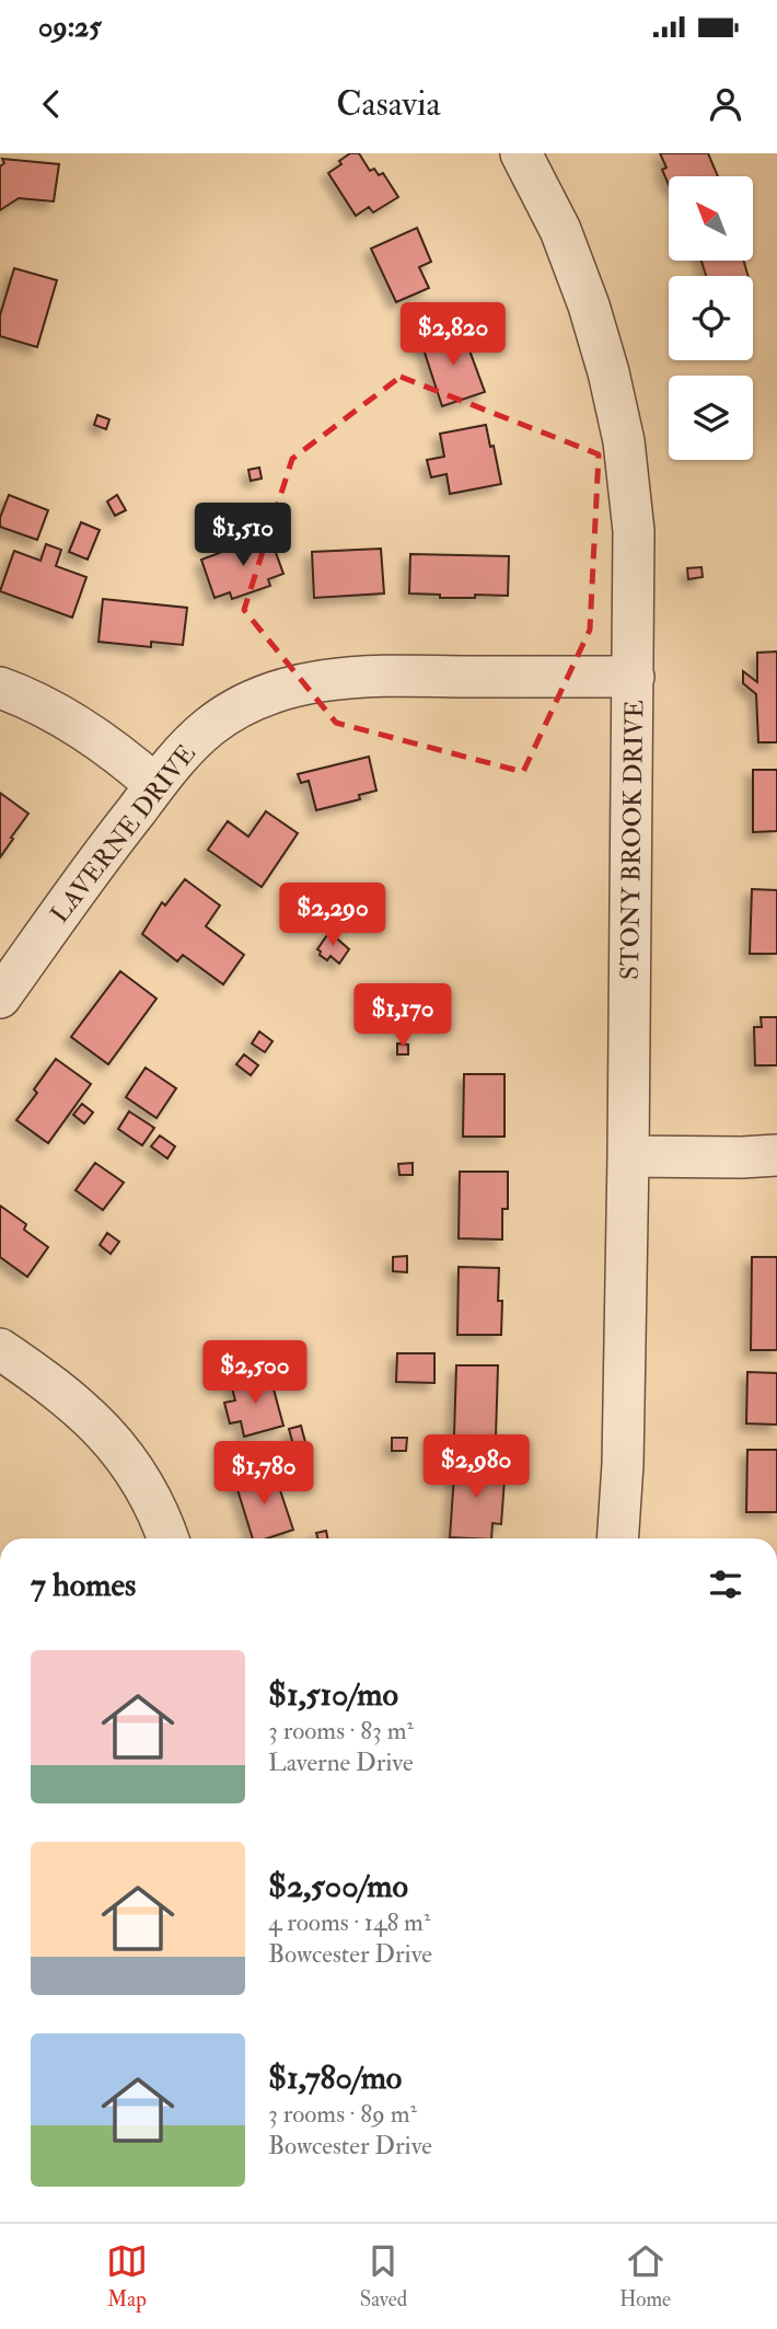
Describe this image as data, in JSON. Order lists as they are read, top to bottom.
{
  "streets": {
    "street": ["LAVERNE DRIVE", "STONY BROOK DRIVE"]
  },
  "crossings": [
    ["LAVERNE DRIVE", "STONY BROOK DRIVE"]
  ],
  "north": "top left",
  "page": {
    "status": "09:25",
    "header": "Casavia",
    "price": [
      "$2,820",
      "$1,510",
      "$2,290",
      "$1,170",
      "$2,500",
      "$2,980",
      "$1,780"
    ],
    "heading": "7 homes",
    "list": [
      {
        "name": "$1,510/mo",
        "note": "3 rooms · 83 m² · Laverne Drive"
      },
      {
        "name": "$2,500/mo",
        "note": "4 rooms · 148 m² · Bowcester Drive"
      },
      {
        "name": "$1,780/mo",
        "note": "3 rooms · 89 m² · Bowcester Drive"
      }
    ],
    "tabs": ["Map", "Saved", "Home"]
  }
}
